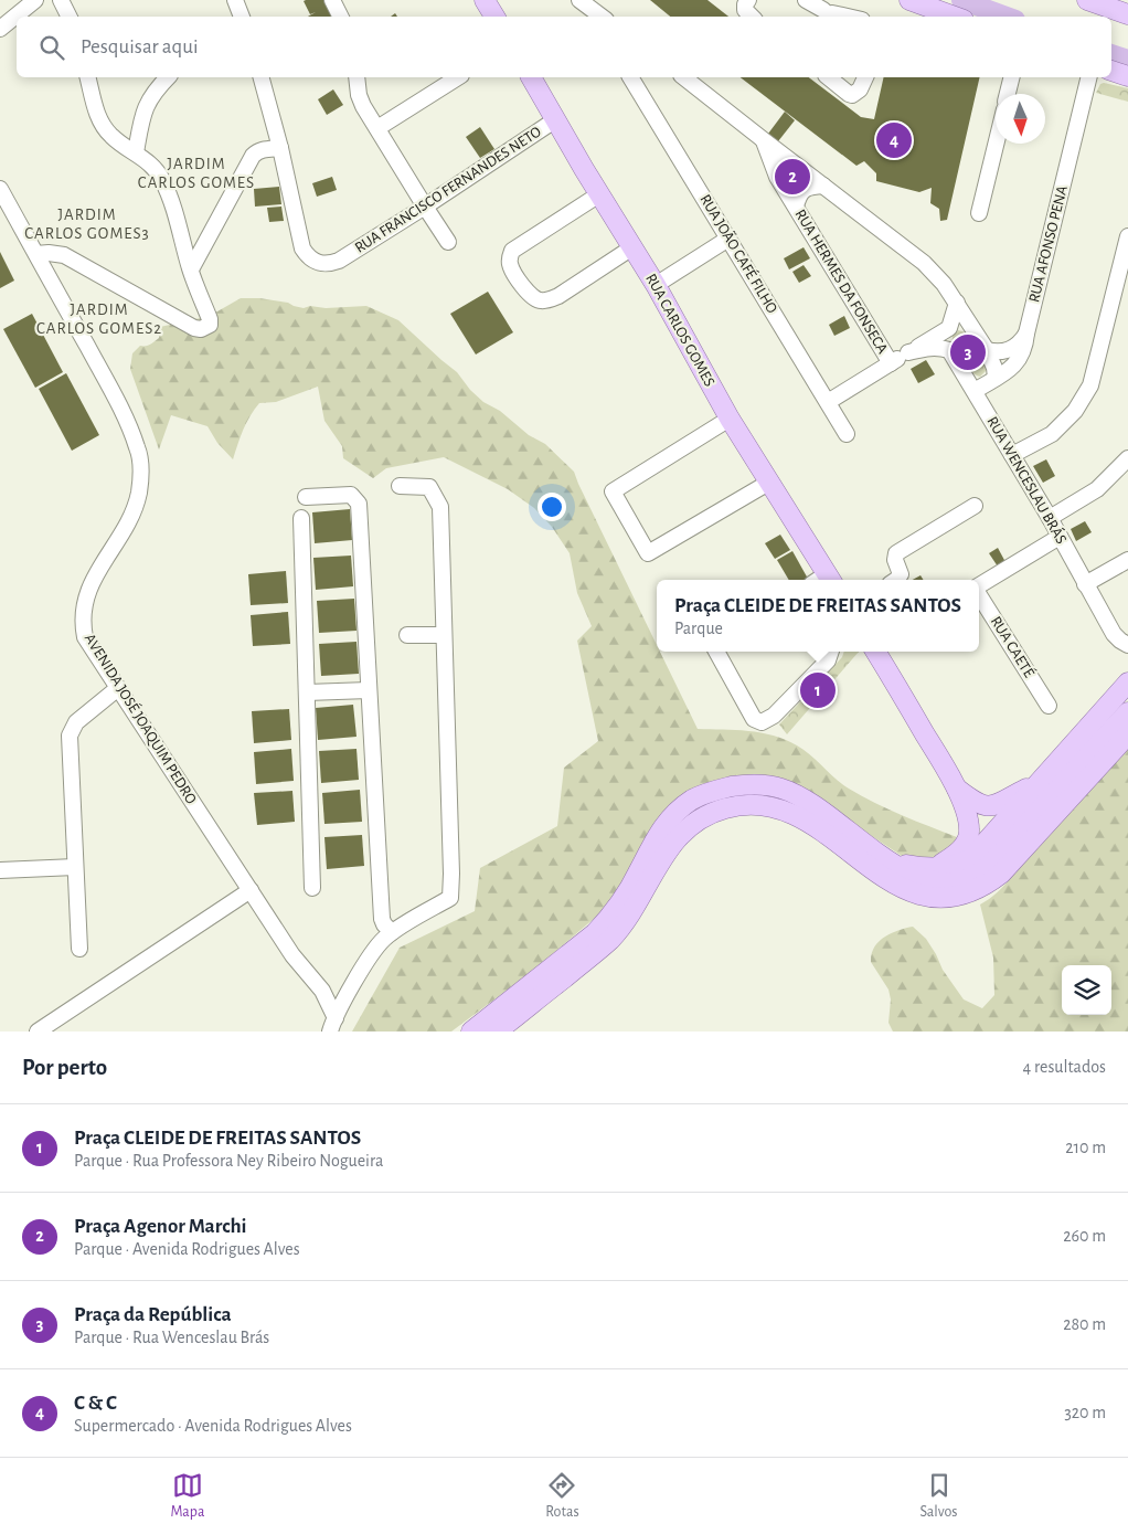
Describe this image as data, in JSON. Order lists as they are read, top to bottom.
{
  "streets": {
    "main road": ["RUA CARLOS GOMES"],
    "street": [
      "RUA FRANCISCO FERNANDES NETO",
      "RUA AFONSO PENA",
      "RUA JOÃO CAFÉ FILHO",
      "RUA HERMES DA FONSECA",
      "RUA WENCESLAU BRÁS",
      "RUA CAETÉ",
      "AVENIDA JOSÉ JOAQUIM PEDRO"
    ]
  },
  "crossings": [
    ["RUA FRANCISCO FERNANDES NETO", "RUA CARLOS GOMES"],
    ["RUA AFONSO PENA", "RUA WENCESLAU BRÁS"]
  ],
  "districts": ["JARDIM CARLOS GOMES", "JARDIM CARLOS GOMES3", "JARDIM CARLOS GOMES2"],
  "north": "bottom",
  "page": {
    "search": "Pesquisar aqui",
    "pins": [
      "4",
      "2",
      "3",
      "1"
    ],
    "popup": ["Praça CLEIDE DE FREITAS SANTOS", "Parque"],
    "heading": ["Por perto", "4 resultados"],
    "list": [
      {
        "mark": "1",
        "name": "Praça CLEIDE DE FREITAS SANTOS",
        "note": "Parque · Rua Professora Ney Ribeiro Nogueira",
        "value": "210 m"
      },
      {
        "mark": "2",
        "name": "Praça Agenor Marchi",
        "note": "Parque · Avenida Rodrigues Alves",
        "value": "260 m"
      },
      {
        "mark": "3",
        "name": "Praça da República",
        "note": "Parque · Rua Wenceslau Brás",
        "value": "280 m"
      },
      {
        "mark": "4",
        "name": "C & C",
        "note": "Supermercado · Avenida Rodrigues Alves",
        "value": "320 m"
      }
    ],
    "nav": ["Mapa", "Rotas", "Salvos"]
  }
}
